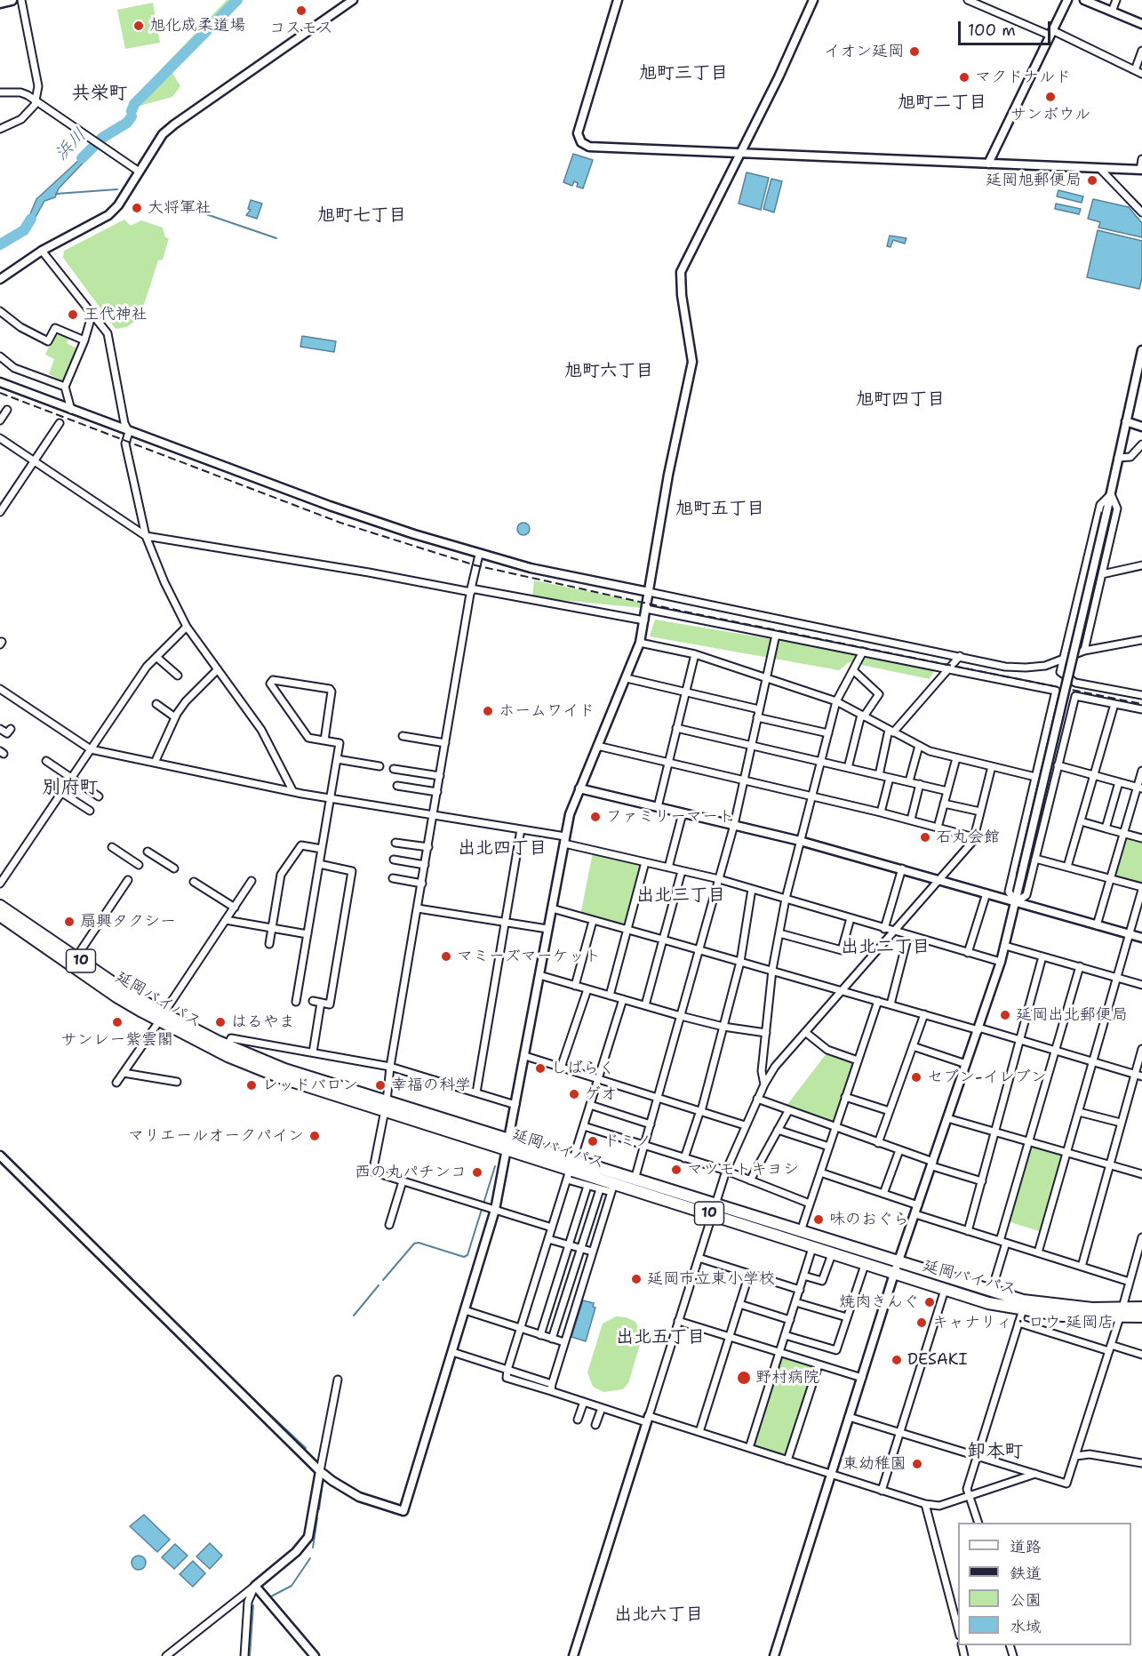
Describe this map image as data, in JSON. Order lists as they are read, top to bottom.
{
  "streets": {
    "highway": ["10", "延岡バイパス"]
  },
  "districts": [
    "旭町三丁目",
    "共栄町",
    "旭町二丁目",
    "旭町七丁目",
    "旭町六丁目",
    "旭町四丁目",
    "旭町五丁目",
    "別府町",
    "出北四丁目",
    "出北三丁目",
    "出北二丁目",
    "出北五丁目",
    "卸本町",
    "出北六丁目"
  ],
  "water": ["浜川"],
  "places": [
    "コスモス",
    "旭化成柔道場",
    "イオン延岡",
    "マクドナルド",
    "サンボウル",
    "延岡旭郵便局",
    "大将軍社",
    "王代神社",
    "ホームワイド",
    "ファミリーマート",
    "石丸会館",
    "扇興タクシー",
    "マミーズマーケット",
    "延岡出北郵便局",
    "サンレー紫雲閣",
    "はるやま",
    "しばらく",
    "セブン-イレブン",
    "レッドバロン",
    "幸福の科学",
    "ゲオ",
    "マリエールオークパイン",
    "ドミノ",
    "マツモトキヨシ",
    "西の丸パチンコ",
    "味のおぐら",
    "延岡市立東小学校",
    "焼肉きんぐ",
    "キャナリィ・ロウ 延岡店",
    "DESAKI",
    "野村病院",
    "東幼稚園"
  ],
  "legend": [
    "道路",
    "鉄道",
    "公園",
    "水域"
  ],
  "scale_bar": "100 m"
}
